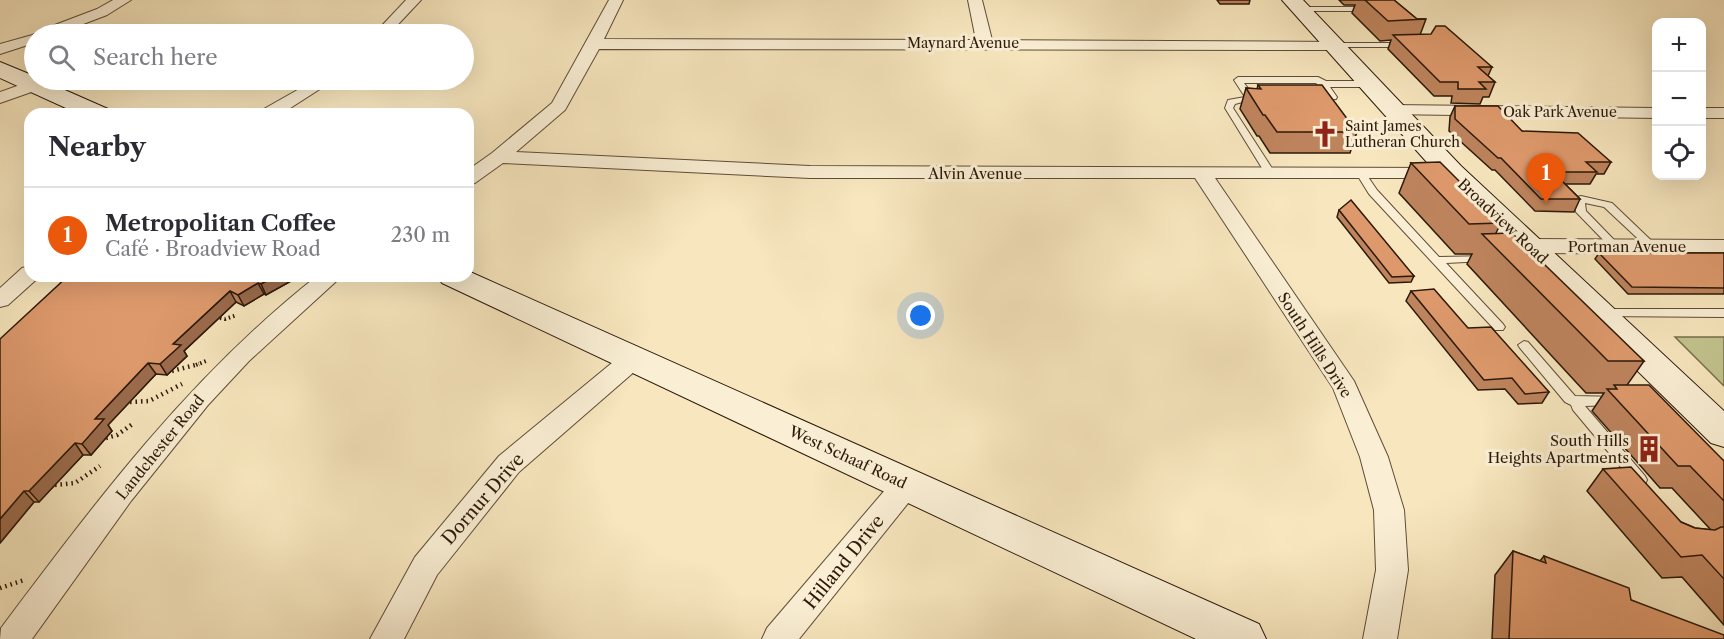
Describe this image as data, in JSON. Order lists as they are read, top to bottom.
{
  "streets": {
    "street": [
      "Maynard Avenue",
      "Oak Park Avenue",
      "Alvin Avenue",
      "Broadview Road",
      "Portman Avenue",
      "South Hills Drive",
      "Landchester Road",
      "West Schaaf Road",
      "Dornur Drive",
      "Hilland Drive"
    ]
  },
  "crossings": [
    ["Maynard Avenue", "Broadview Road"],
    ["Oak Park Avenue", "Broadview Road"],
    ["Alvin Avenue", "Broadview Road"],
    ["Alvin Avenue", "South Hills Drive"],
    ["Broadview Road", "Portman Avenue"],
    ["West Schaaf Road", "Dornur Drive"],
    ["West Schaaf Road", "Hilland Drive"]
  ],
  "places": {
    "church": ["Saint James Lutheran Church"],
    "building": ["South Hills Heights Apartments"]
  },
  "page": {
    "map_buttons": ["+", "−"],
    "search": "Search here",
    "heading": "Nearby",
    "pins": "1",
    "list": [
      {
        "mark": "1",
        "name": "Metropolitan Coffee",
        "note": "Café · Broadview Road",
        "value": "230 m"
      }
    ]
  }
}
